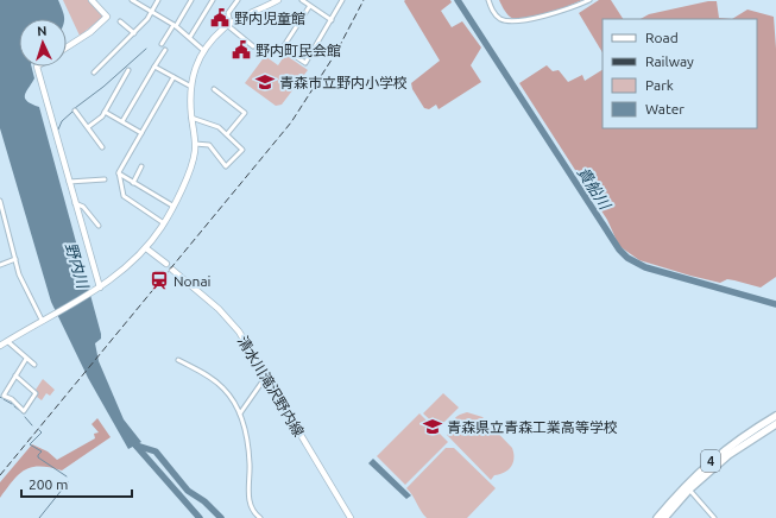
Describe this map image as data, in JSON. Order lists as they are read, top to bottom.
{
  "streets": {
    "highway": ["4"],
    "main road": ["清水川滝沢野内線"]
  },
  "water": ["貴船川", "野内川"],
  "places": {
    "public building": ["野内児童館", "野内町民会館"],
    "school or university": ["青森市立野内小学校", "青森県立青森工業高等学校"],
    "station": ["Nonai"]
  },
  "legend": [
    "Road",
    "Railway",
    "Park",
    "Water"
  ],
  "scale_bar": "200 m",
  "north": "top"
}
